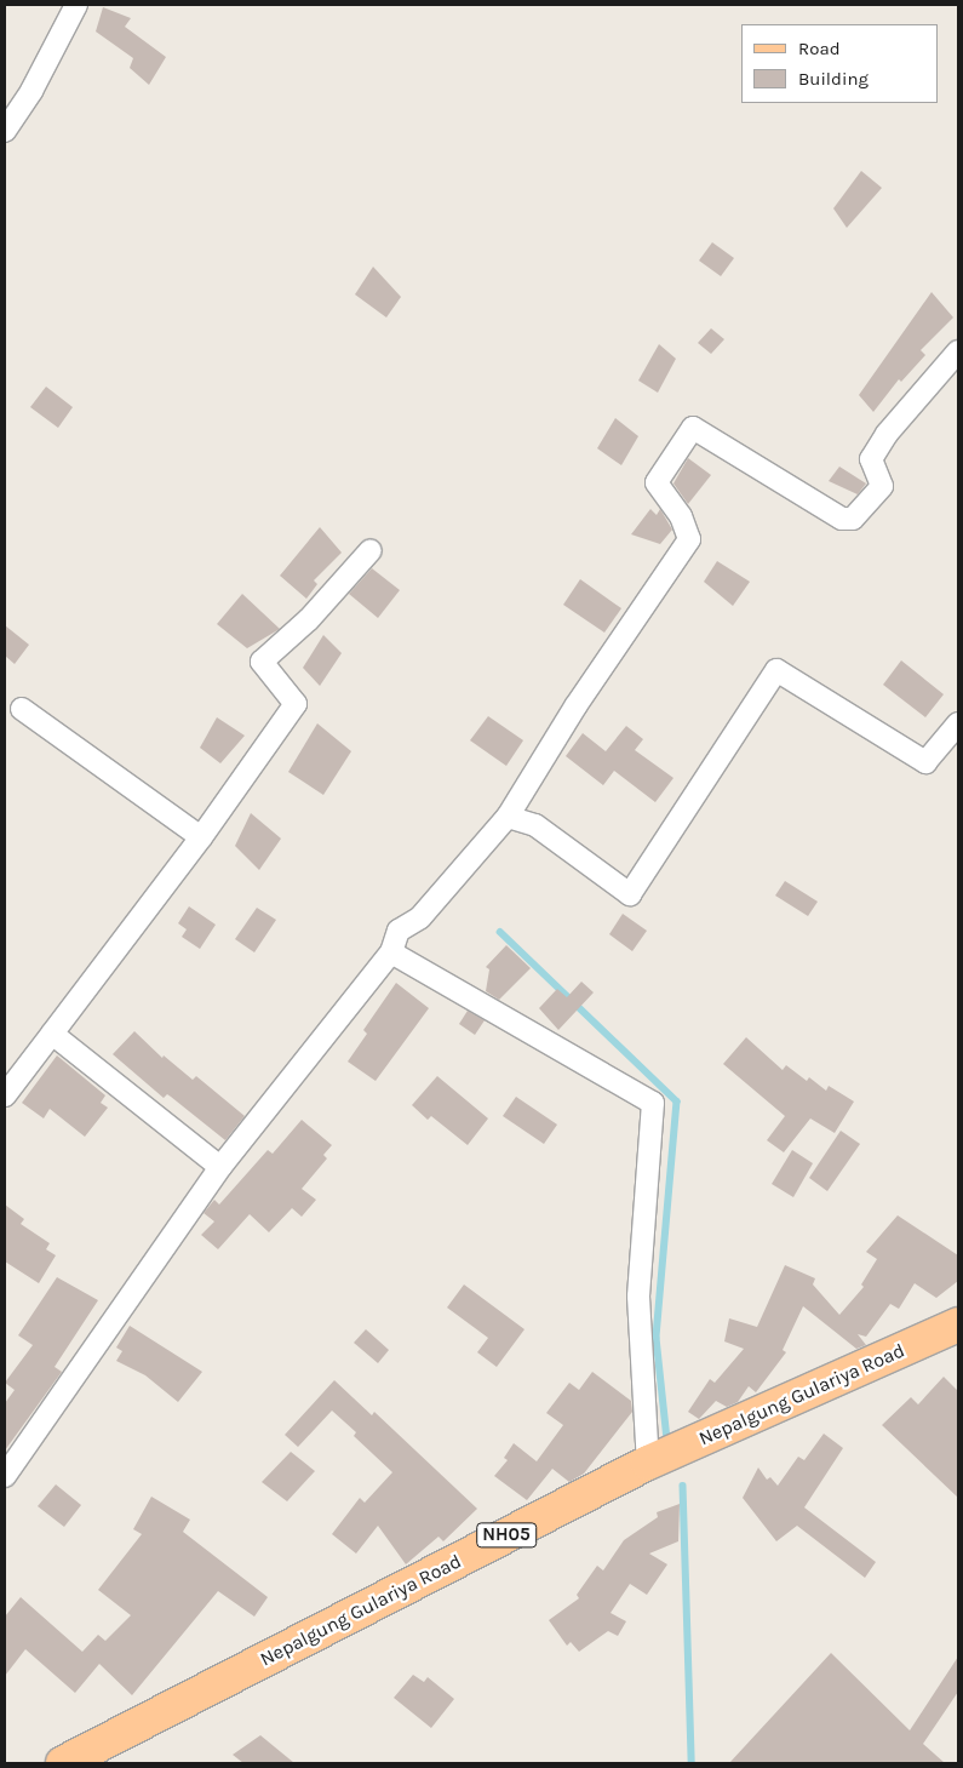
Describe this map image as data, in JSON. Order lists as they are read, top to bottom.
{
  "streets": {
    "main road": ["Nepalgung Gulariya Road", "NH05"]
  },
  "legend": ["Road", "Building"]
}
